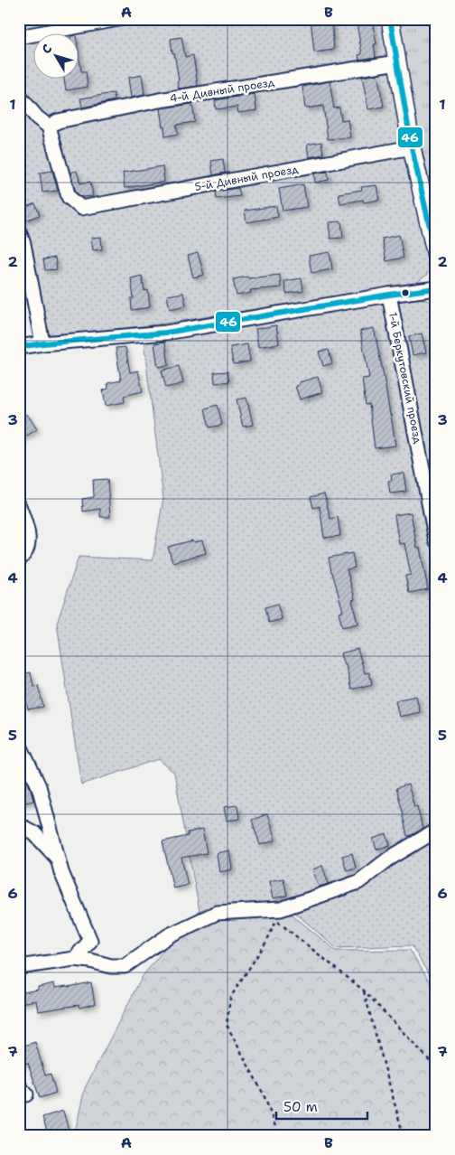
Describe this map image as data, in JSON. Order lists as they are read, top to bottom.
{
  "streets": {
    "street": ["4-й Дивный проезд", "5-й Дивный проезд", "1-й Беркутовский проезд"]
  },
  "crossings": [
    ["4-й Дивный проезд", "5-й Дивный проезд"]
  ],
  "lines": ["transit line 46"],
  "scale_bar": "50 m",
  "north": "top left",
  "grid": {
    "columns": ["A", "B"],
    "rows": [
      "1",
      "2",
      "3",
      "4",
      "5",
      "6",
      "7"
    ]
  }
}
